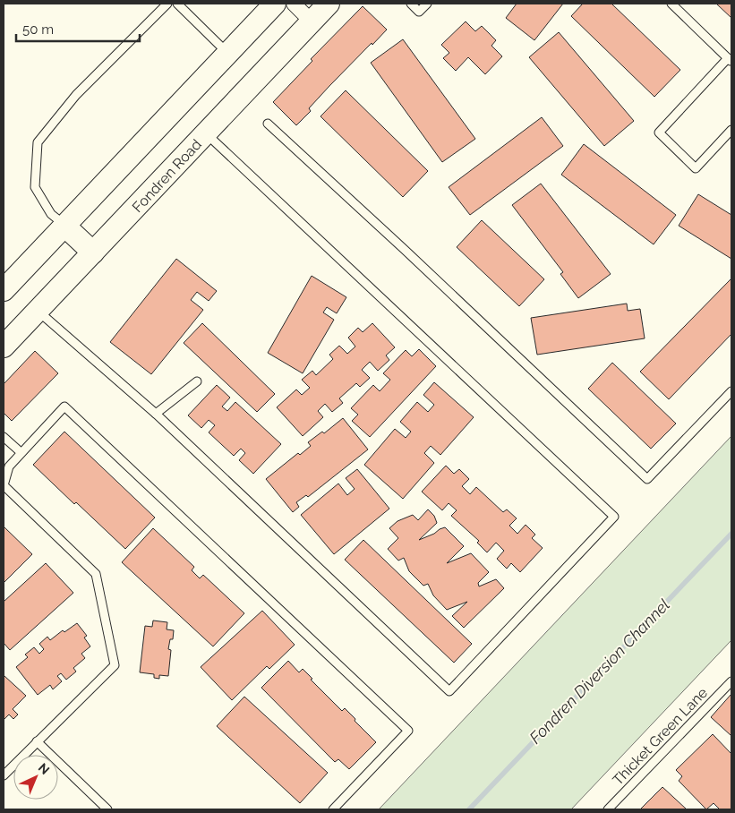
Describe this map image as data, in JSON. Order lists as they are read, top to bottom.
{
  "streets": {
    "main road": ["Fondren Road"],
    "lane": ["Thicket Green Lane"]
  },
  "water": ["Fondren Diversion Channel"],
  "scale_bar": "50 m",
  "north": "top right"
}
